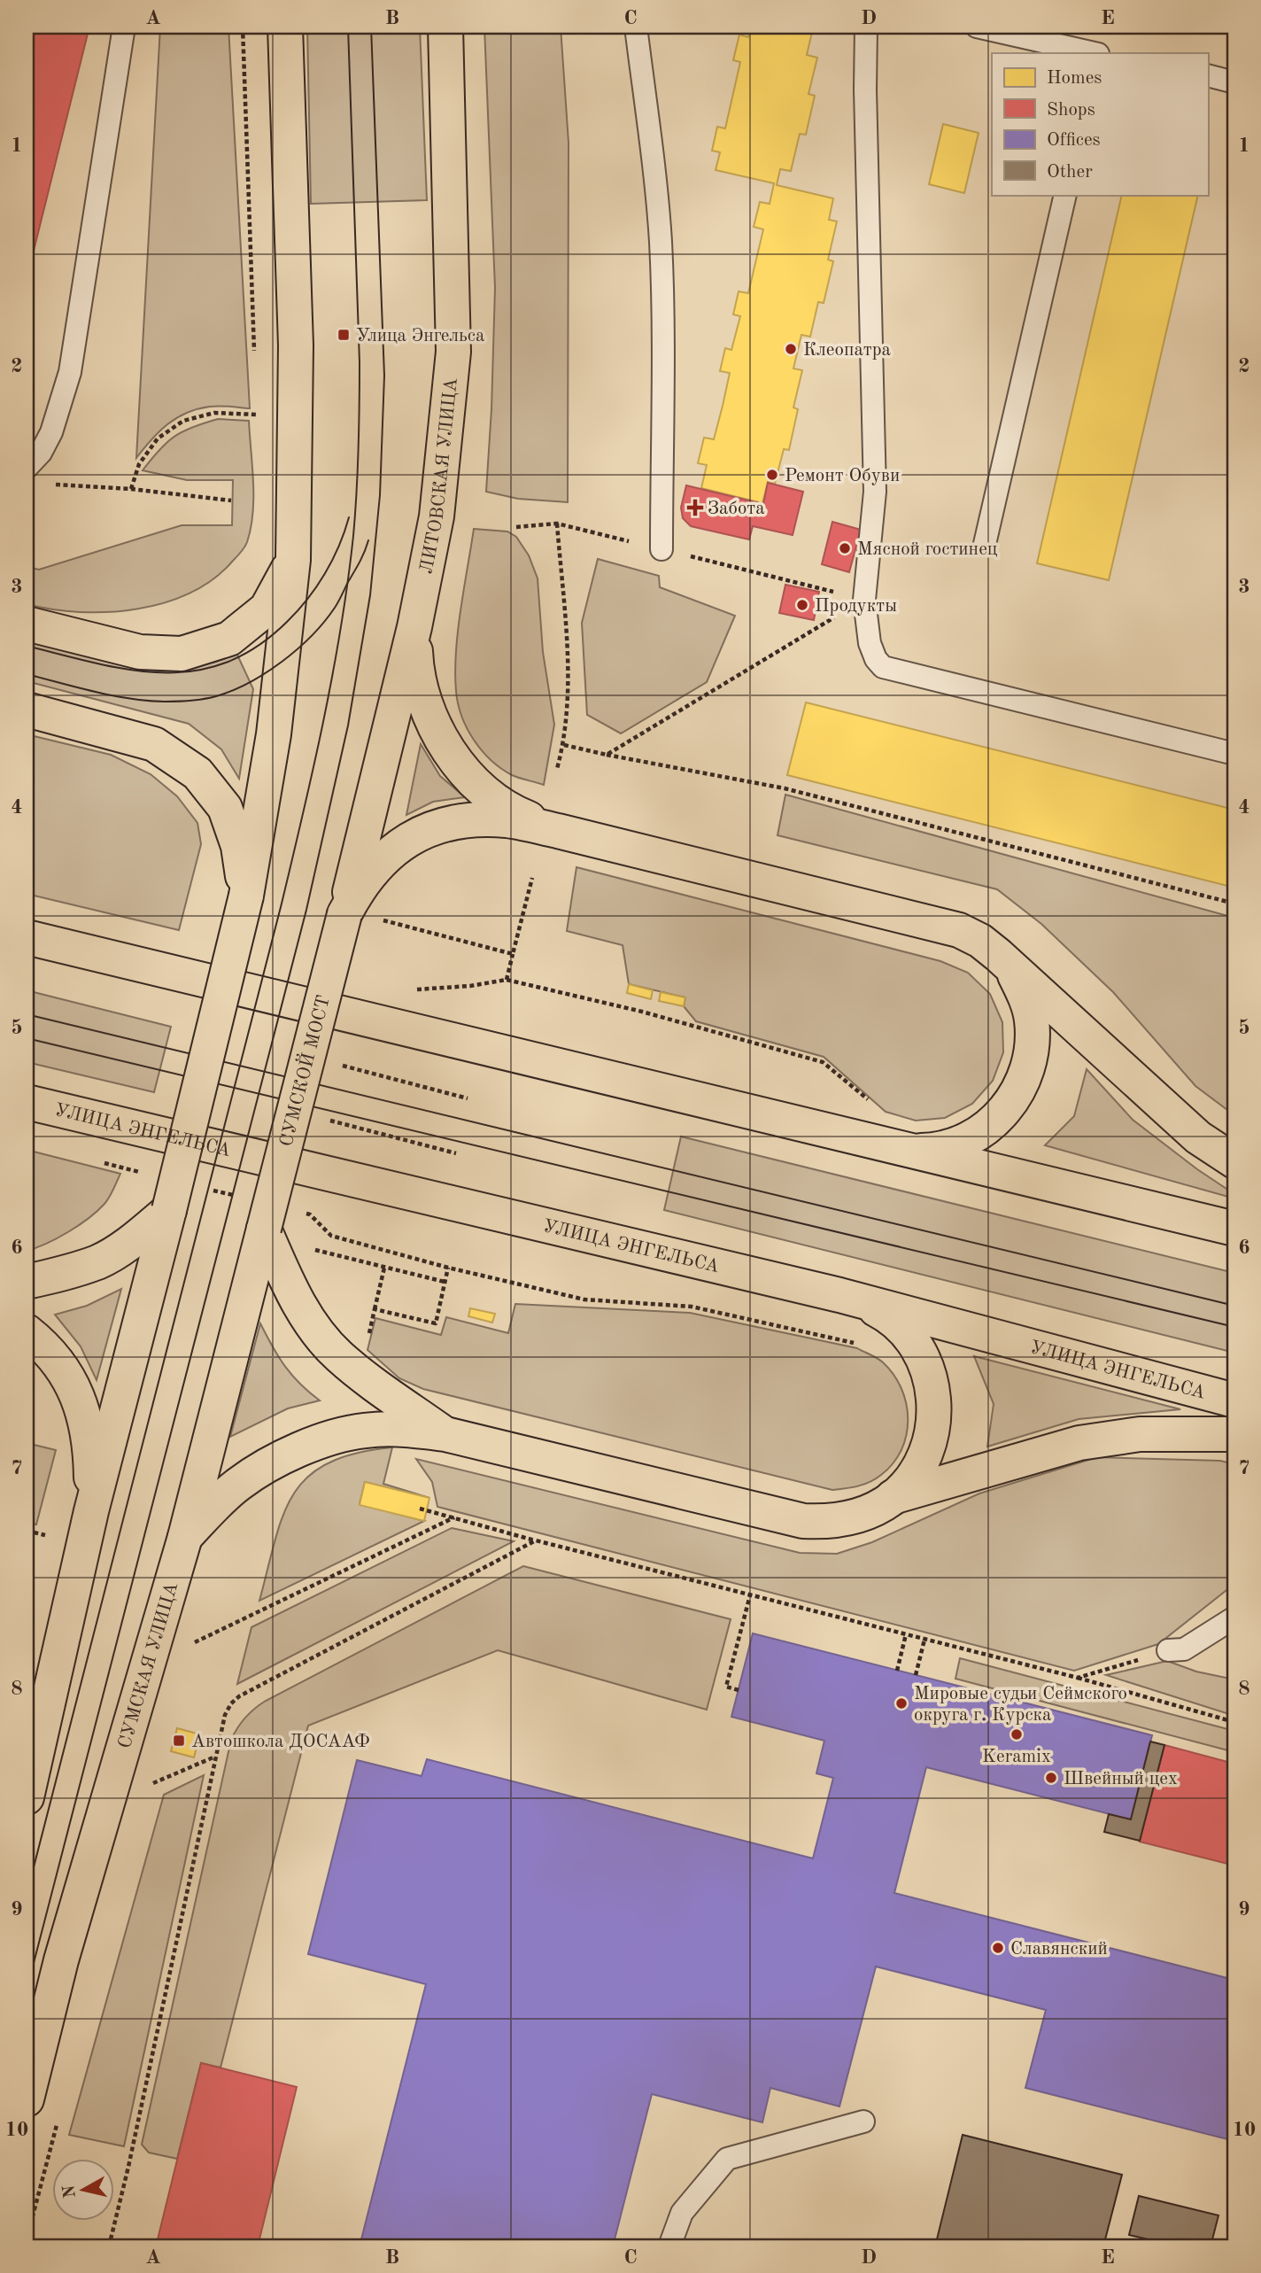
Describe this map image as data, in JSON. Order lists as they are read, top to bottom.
{
  "streets": {
    "main road": [
      "ЛИТОВСКАЯ УЛИЦА",
      "СУМСКОЙ МОСТ",
      "УЛИЦА ЭНГЕЛЬСА",
      "СУМСКАЯ УЛИЦА"
    ]
  },
  "crossings": [
    ["ЛИТОВСКАЯ УЛИЦА", "СУМСКОЙ МОСТ"],
    ["СУМСКОЙ МОСТ", "СУМСКАЯ УЛИЦА"]
  ],
  "places": {
    "transit": ["Улица Энгельса", "Автошкола ДОСААФ"],
    "other": [
      "Клеопатра",
      "Ремонт Обуви",
      "Мясной гостинец",
      "Продукты",
      "Мировые судьи Сеймского округа г. Курска",
      "Keramix",
      "Швейный цех",
      "Славянский"
    ],
    "health": ["Забота"]
  },
  "legend": [
    "Homes",
    "Shops",
    "Offices",
    "Other"
  ],
  "north": "left",
  "grid": {
    "columns": [
      "A",
      "B",
      "C",
      "D",
      "E"
    ],
    "rows": [
      "1",
      "2",
      "3",
      "4",
      "5",
      "6",
      "7",
      "8",
      "9",
      "10"
    ]
  }
}
